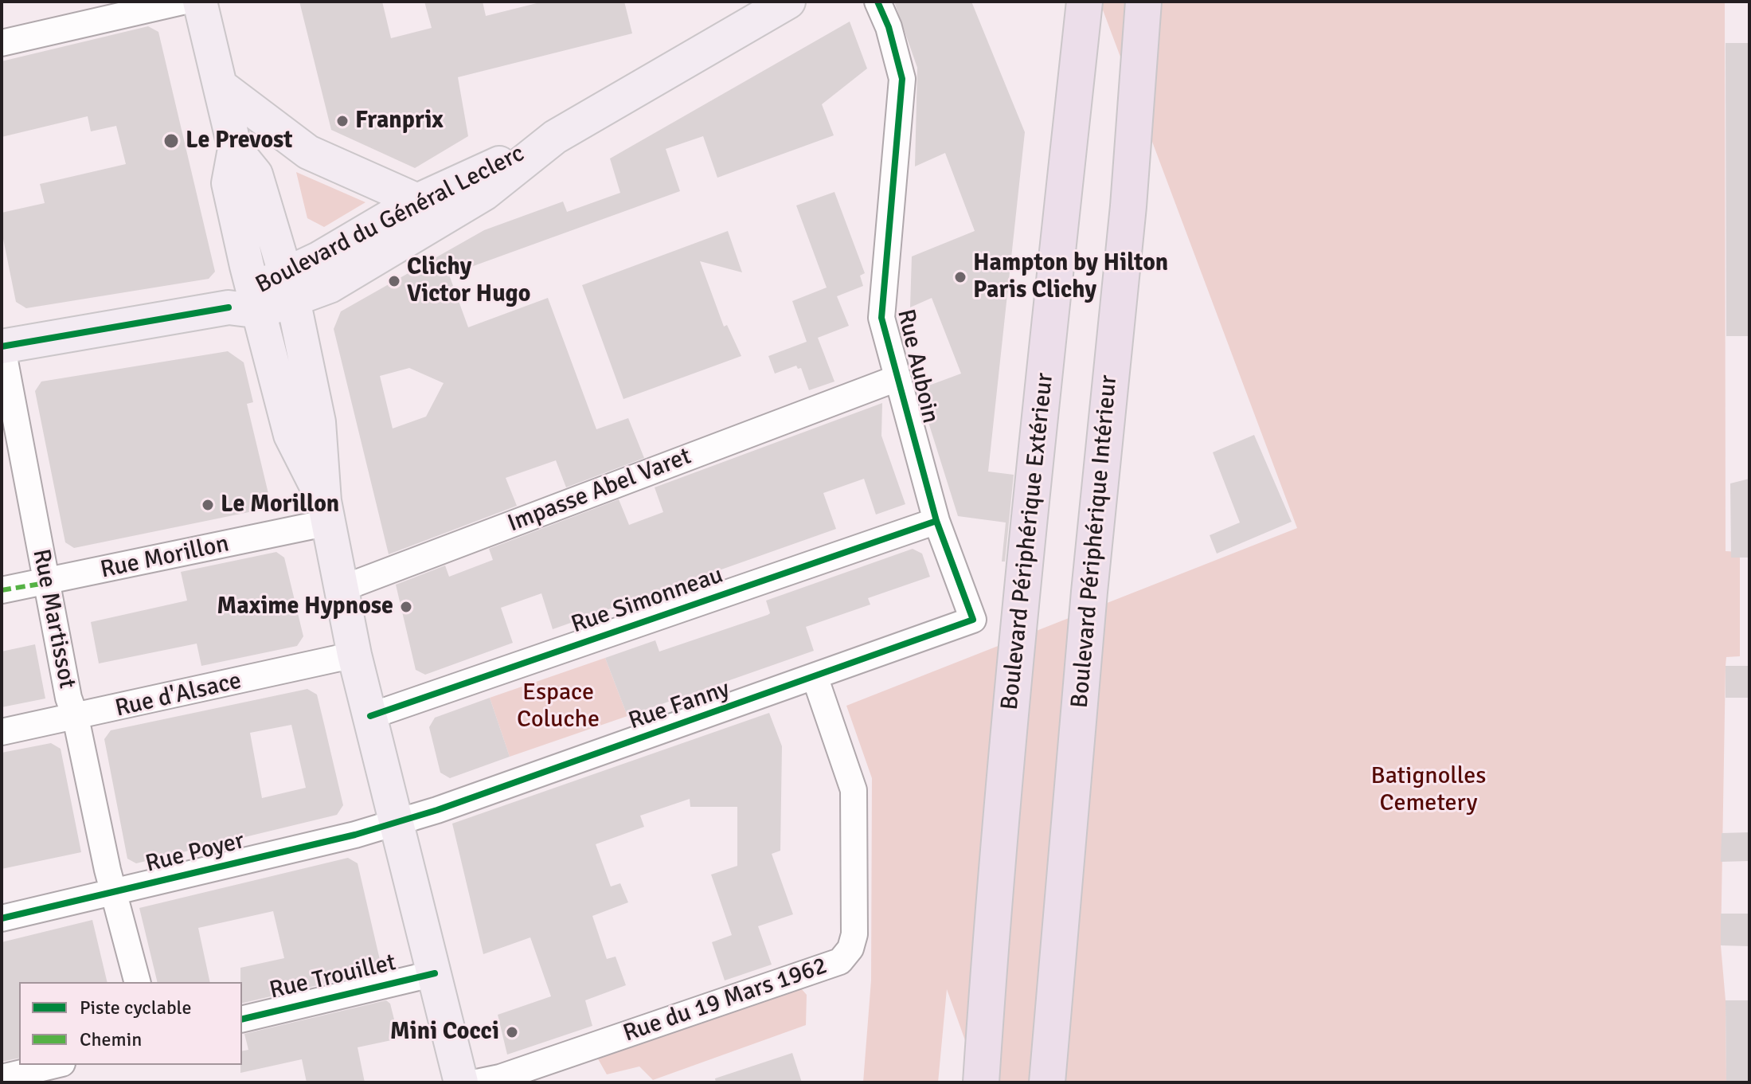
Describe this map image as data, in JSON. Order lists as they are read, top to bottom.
{
  "streets": {
    "highway": ["Boulevard Périphérique Extérieur", "Boulevard Périphérique Intérieur"],
    "main road": ["Boulevard du Général Leclerc"],
    "street": [
      "Rue Auboin",
      "Impasse Abel Varet",
      "Rue Morillon",
      "Rue Simonneau",
      "Rue Martissot",
      "Rue d'Alsace",
      "Rue Fanny",
      "Rue Poyer",
      "Rue Trouillet",
      "Rue du 19 Mars 1962"
    ]
  },
  "crossings": [
    ["Boulevard du Général Leclerc", "Rue Martissot"],
    ["Rue Auboin", "Impasse Abel Varet"],
    ["Rue Auboin", "Rue Simonneau"],
    ["Rue Auboin", "Rue Fanny"],
    ["Rue Morillon", "Rue Martissot"],
    ["Rue Martissot", "Rue d'Alsace"],
    ["Rue Martissot", "Rue Poyer"],
    ["Rue Fanny", "Rue Poyer"],
    ["Rue Fanny", "Rue du 19 Mars 1962"]
  ],
  "parks": ["Espace Coluche", "Batignolles Cemetery"],
  "places": [
    "Franprix",
    "Le Prevost",
    "Hampton by Hilton Paris Clichy",
    "Clichy Victor Hugo",
    "Le Morillon",
    "Maxime Hypnose",
    "Mini Cocci"
  ],
  "legend": ["Piste cyclable", "Chemin"]
}
